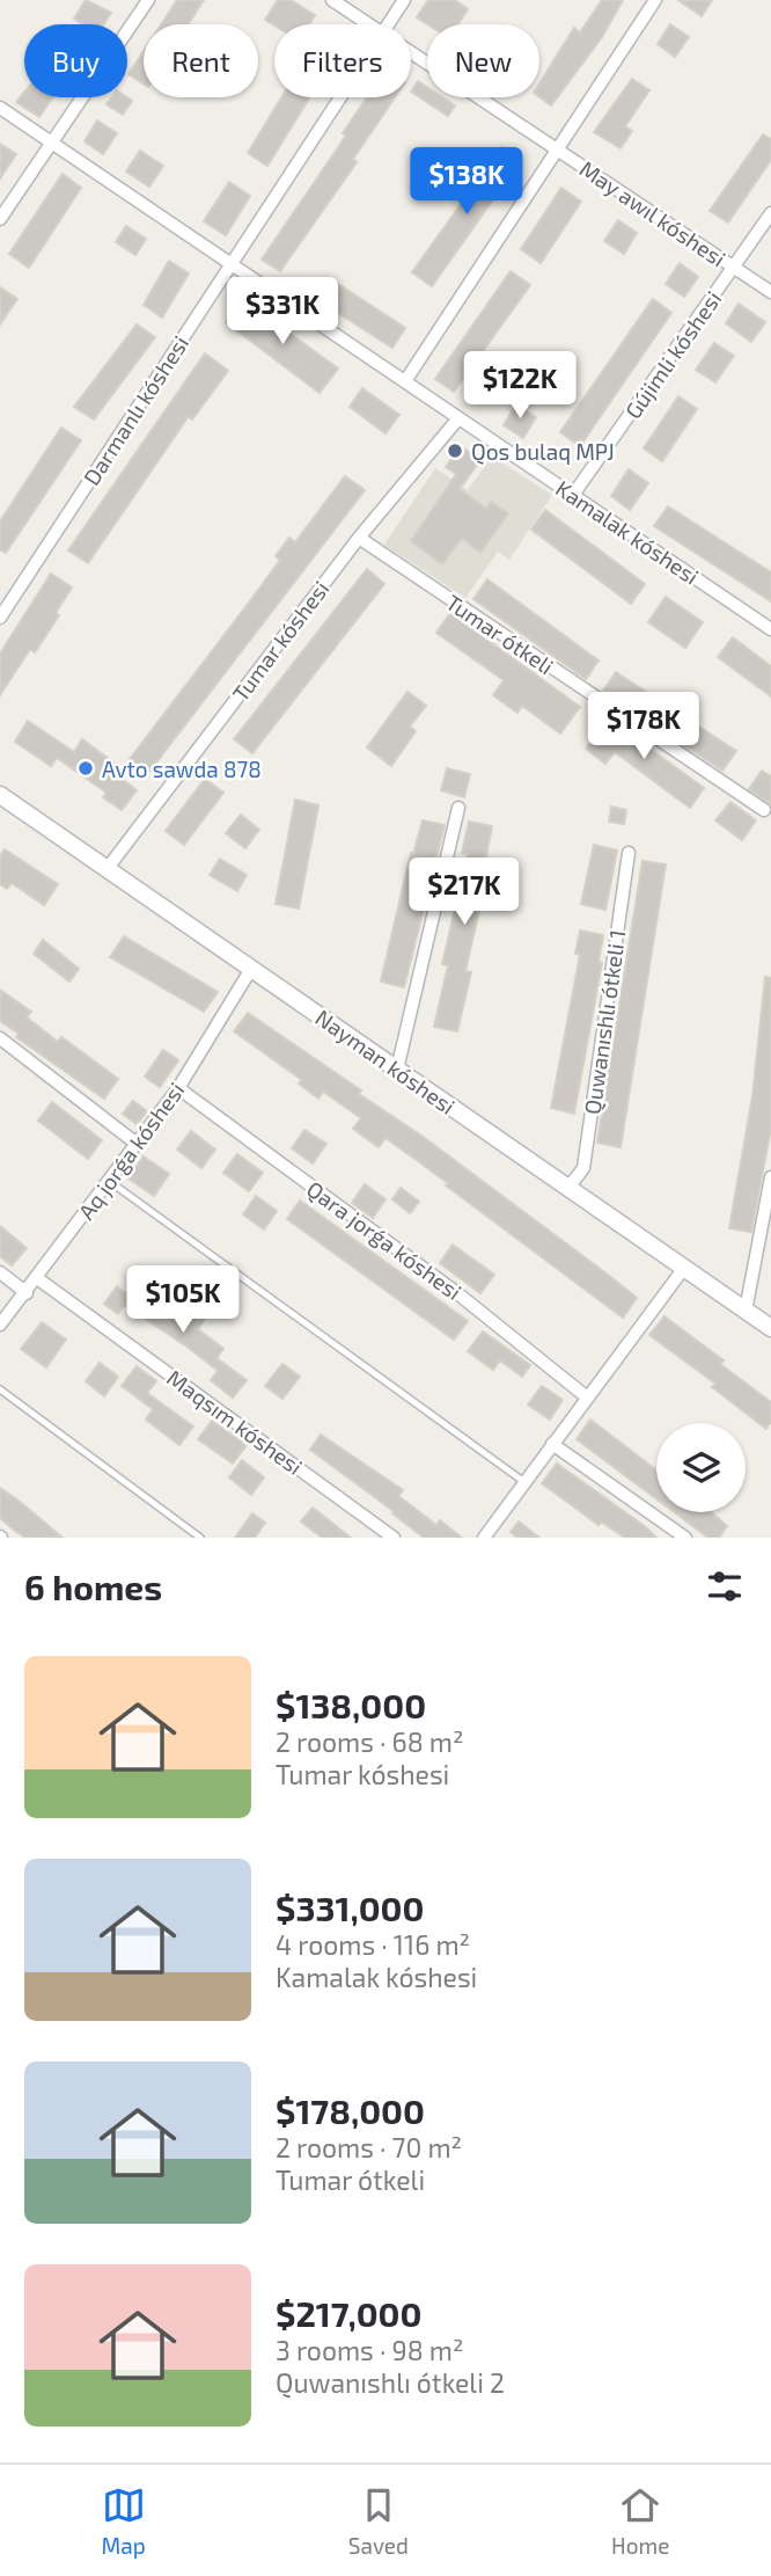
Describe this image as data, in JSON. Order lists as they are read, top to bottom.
{
  "streets": {
    "main road": ["Nayman kóshesi"],
    "street": [
      "May awıl kóshesi",
      "Gújimli kóshesi",
      "Darmanlı kóshesi",
      "Kamalak kóshesi",
      "Tumar ótkeli",
      "Tumar kóshesi",
      "Quwanıshlı ótkeli 1",
      "Aq jorǵa kóshesi",
      "Qara jorǵa kóshesi",
      "Maqsım kóshesi"
    ]
  },
  "crossings": [
    ["May awıl kóshesi", "Gújimli kóshesi"],
    ["Gújimli kóshesi", "Kamalak kóshesi"],
    ["Darmanlı kóshesi", "Kamalak kóshesi"],
    ["Kamalak kóshesi", "Tumar kóshesi"],
    ["Tumar ótkeli", "Tumar kóshesi"],
    ["Tumar kóshesi", "Nayman kóshesi"],
    ["Quwanıshlı ótkeli 1", "Nayman kóshesi"],
    ["Nayman kóshesi", "Aq jorǵa kóshesi"],
    ["Aq jorǵa kóshesi", "Qara jorǵa kóshesi"],
    ["Aq jorǵa kóshesi", "Maqsım kóshesi"]
  ],
  "places": ["Qos bulaq MPJ", "Avto sawda 878"],
  "page": {
    "chip": [
      "Buy",
      "Rent",
      "Filters",
      "New"
    ],
    "price": [
      "$138K",
      "$331K",
      "$122K",
      "$178K",
      "$217K",
      "$105K"
    ],
    "heading": "6 homes",
    "list": [
      {
        "name": "$138,000",
        "note": "2 rooms · 68 m² · Tumar kóshesi"
      },
      {
        "name": "$331,000",
        "note": "4 rooms · 116 m² · Kamalak kóshesi"
      },
      {
        "name": "$178,000",
        "note": "2 rooms · 70 m² · Tumar ótkeli"
      },
      {
        "name": "$217,000",
        "note": "3 rooms · 98 m² · Quwanıshlı ótkeli 2"
      }
    ],
    "tabs": ["Map", "Saved", "Home"]
  }
}
